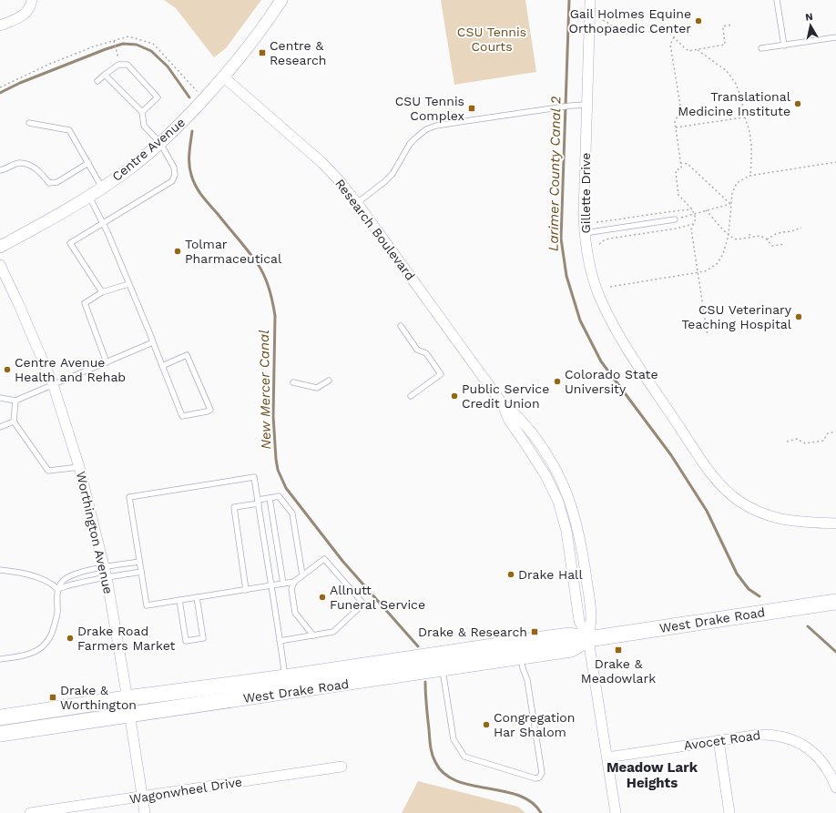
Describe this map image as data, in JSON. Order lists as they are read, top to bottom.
{
  "streets": {
    "main road": ["West Drake Road"],
    "street": [
      "Centre Avenue",
      "Gillette Drive",
      "Research Boulevard",
      "Worthington Avenue",
      "Avocet Road",
      "Wagonwheel Drive"
    ]
  },
  "crossings": [
    ["Centre Avenue", "Research Boulevard"],
    ["Research Boulevard", "West Drake Road"],
    ["Research Boulevard", "Avocet Road"],
    ["Worthington Avenue", "West Drake Road"],
    ["Worthington Avenue", "Wagonwheel Drive"]
  ],
  "districts": ["Meadow Lark Heights"],
  "water": ["Larimer County Canal 2", "New Mercer Canal"],
  "parks": ["CSU Tennis Courts"],
  "places": {
    "other": [
      "Gail Holmes Equine Orthopaedic Center",
      "Translational Medicine Institute",
      "Tolmar Pharmaceutical",
      "CSU Veterinary Teaching Hospital",
      "Centre Avenue Health and Rehab",
      "Colorado State University",
      "Public Service Credit Union",
      "Drake Hall",
      "Allnutt Funeral Service",
      "Drake Road Farmers Market",
      "Congregation Har Shalom"
    ],
    "transit": [
      "Centre & Research",
      "CSU Tennis Complex",
      "Drake & Research",
      "Drake & Meadowlark",
      "Drake & Worthington"
    ]
  },
  "north": "top"
}
